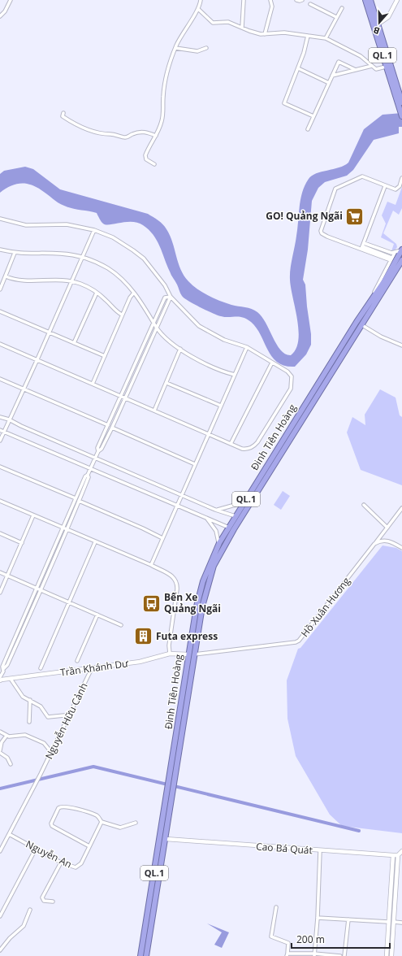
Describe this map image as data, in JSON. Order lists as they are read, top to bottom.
{
  "streets": {
    "highway": ["QL.1", "Đinh Tiên Hoàng"],
    "street": [
      "Hồ Xuân Hương",
      "Trần Khánh Dư",
      "Nguyễn Hữu Cảnh",
      "Cao Bá Quát",
      "Nguyễn An"
    ]
  },
  "crossings": [
    ["Đinh Tiên Hoàng", "Hồ Xuân Hương"],
    ["Đinh Tiên Hoàng", "Trần Khánh Dư"],
    ["Đinh Tiên Hoàng", "Cao Bá Quát"],
    ["Trần Khánh Dư", "Nguyễn Hữu Cảnh"],
    ["Nguyễn Hữu Cảnh", "Nguyễn An"]
  ],
  "places": {
    "supermarket": ["GO! Quảng Ngãi"],
    "bus stop": ["Bến Xe Quảng Ngãi"],
    "building": ["Futa express"]
  },
  "scale_bar": "200 m",
  "north": "bottom"
}
